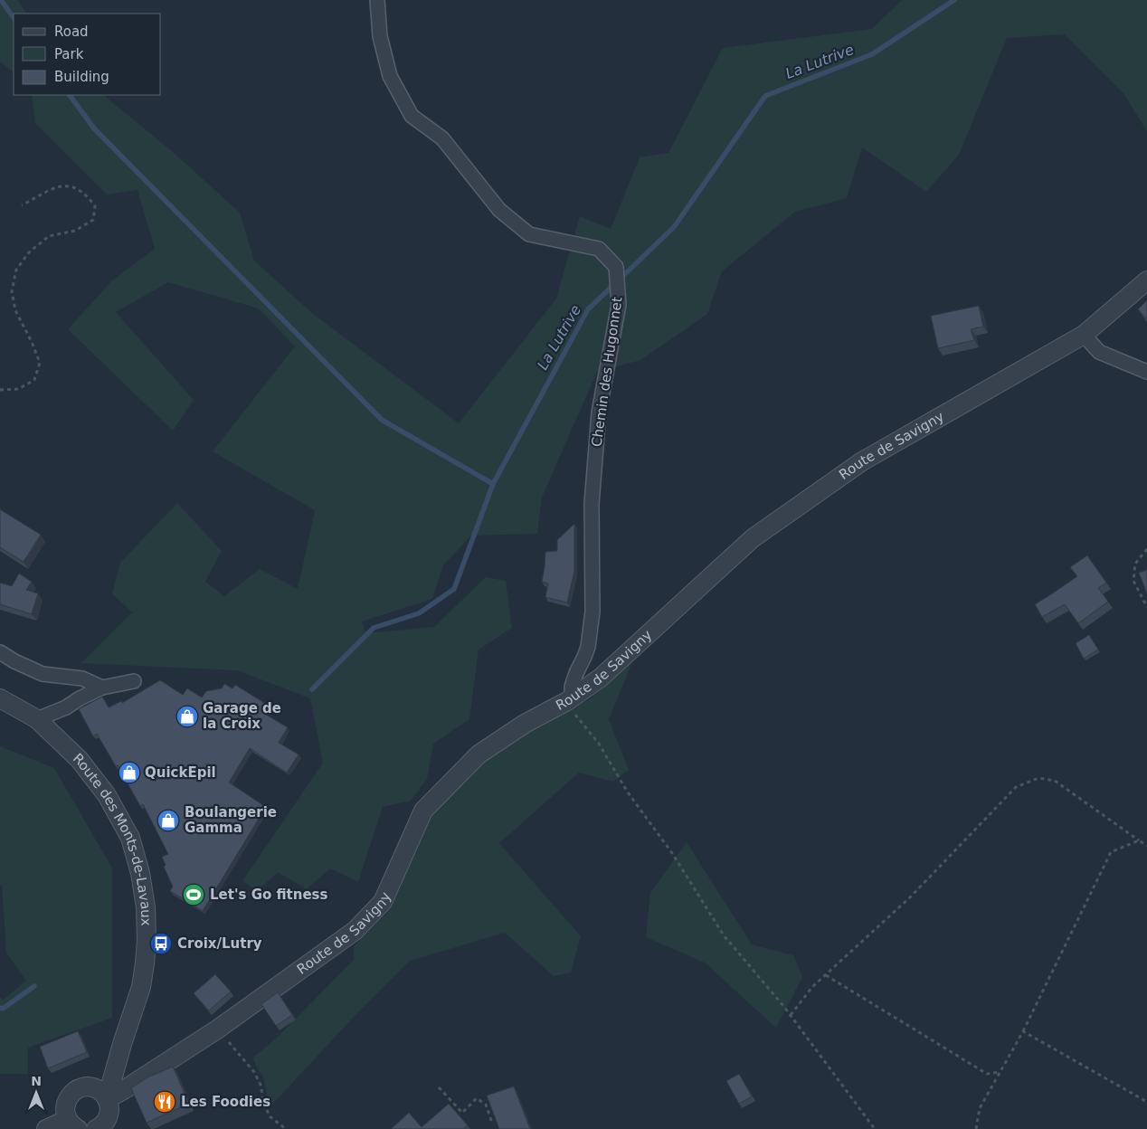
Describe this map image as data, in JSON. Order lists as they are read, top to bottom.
{
  "streets": {
    "street": ["Chemin des Hugonnet", "Route de Savigny", "Route des Monts-de-Lavaux"]
  },
  "crossings": [
    ["Chemin des Hugonnet", "Route de Savigny"],
    ["Route de Savigny", "Route des Monts-de-Lavaux"]
  ],
  "water": ["La Lutrive"],
  "places": {
    "shop": ["Garage de la Croix", "QuickEpil", "Boulangerie Gamma"],
    "sports": ["Let's Go fitness"],
    "bus stop": ["Croix/Lutry"],
    "restaurant": ["Les Foodies"]
  },
  "legend": ["Road", "Park", "Building"],
  "north": "top"
}
